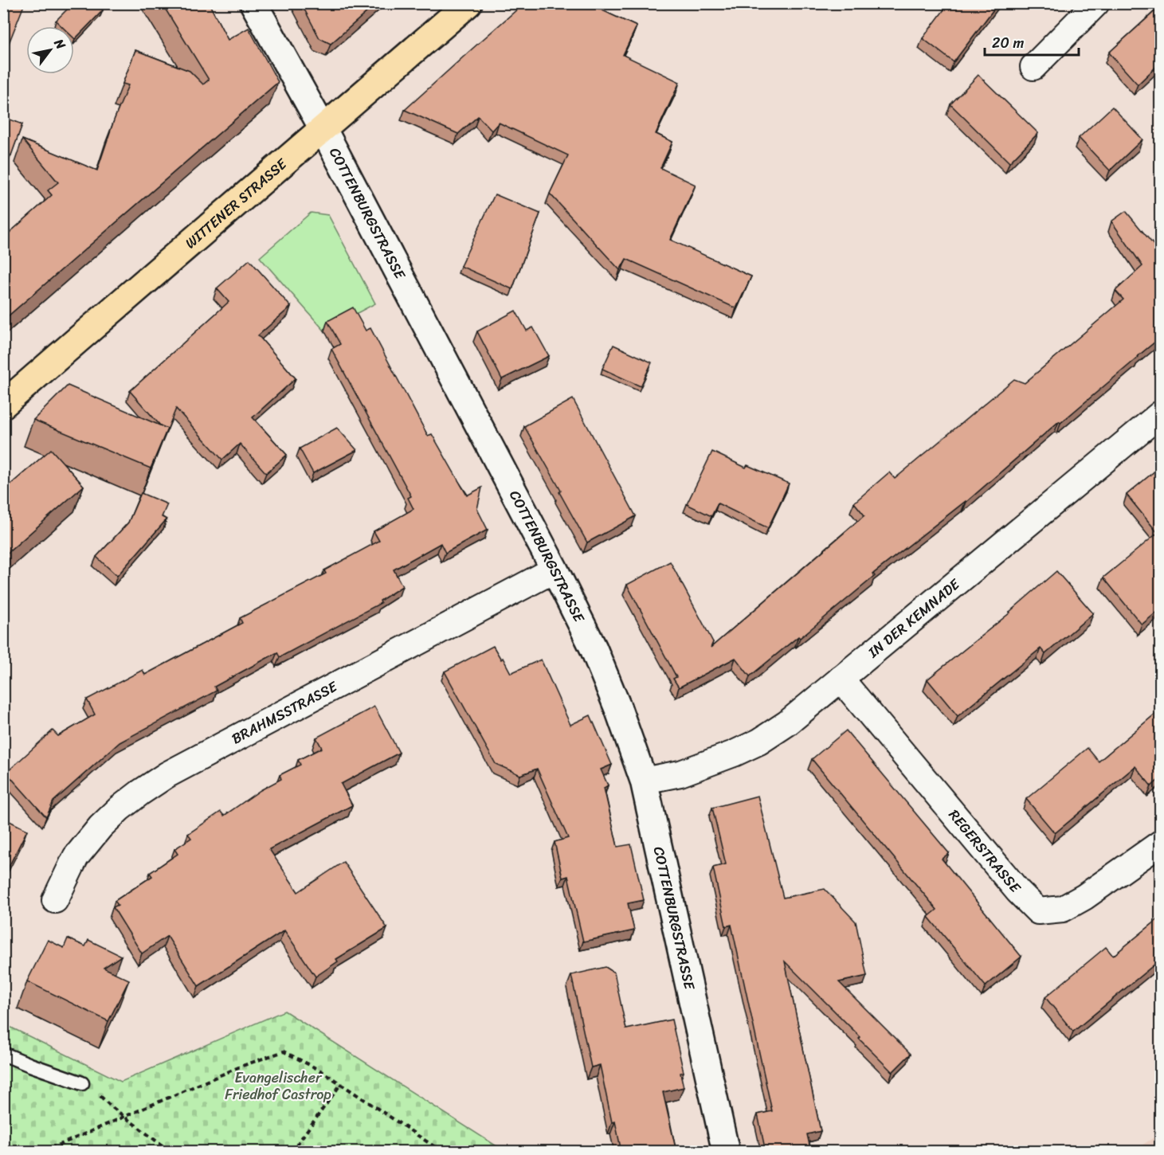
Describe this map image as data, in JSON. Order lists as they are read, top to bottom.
{
  "streets": {
    "main road": ["WITTENER STRASSE"],
    "street": [
      "COTTENBURGSTRASSE",
      "IN DER KEMNADE",
      "BRAHMSSTRASSE",
      "REGERSTRASSE"
    ]
  },
  "crossings": [
    ["WITTENER STRASSE", "COTTENBURGSTRASSE"],
    ["COTTENBURGSTRASSE", "IN DER KEMNADE"],
    ["COTTENBURGSTRASSE", "BRAHMSSTRASSE"],
    ["IN DER KEMNADE", "REGERSTRASSE"]
  ],
  "parks": ["Evangelischer Friedhof Castrop"],
  "scale_bar": "20 m",
  "north": "top right"
}
